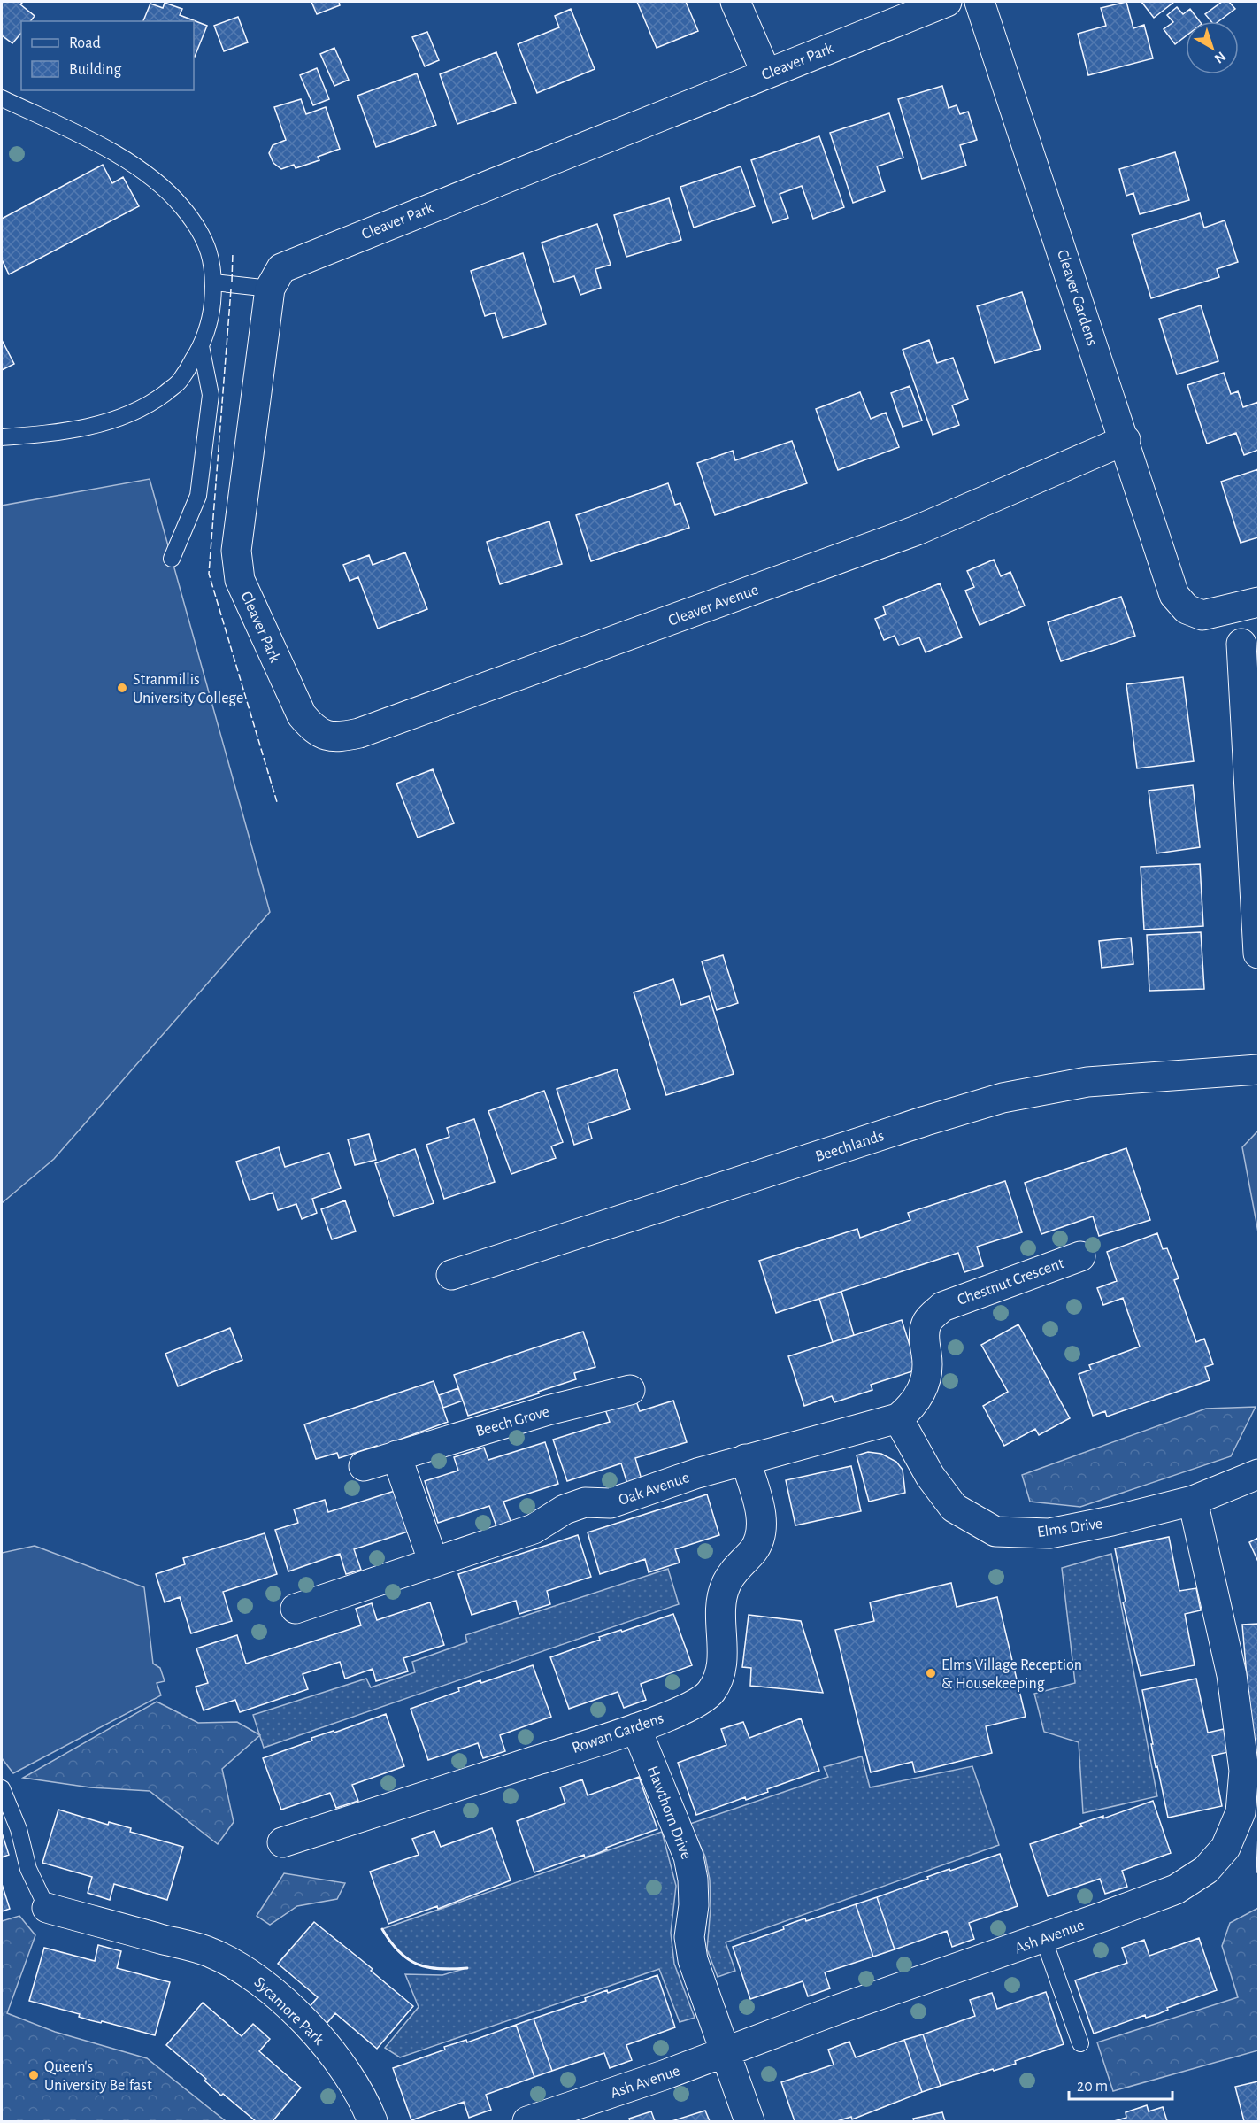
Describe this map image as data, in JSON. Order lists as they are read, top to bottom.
{
  "streets": {
    "street": [
      "Cleaver Park",
      "Cleaver Gardens",
      "Cleaver Avenue",
      "Beechlands",
      "Chestnut Crescent",
      "Beech Grove",
      "Oak Avenue",
      "Elms Drive",
      "Rowan Gardens",
      "Hawthorn Drive",
      "Ash Avenue",
      "Sycamore Park"
    ]
  },
  "crossings": [
    ["Cleaver Park", "Cleaver Avenue"],
    ["Cleaver Gardens", "Cleaver Avenue"],
    ["Chestnut Crescent", "Oak Avenue"],
    ["Chestnut Crescent", "Elms Drive"],
    ["Oak Avenue", "Elms Drive"],
    ["Oak Avenue", "Rowan Gardens"],
    ["Elms Drive", "Ash Avenue"],
    ["Rowan Gardens", "Hawthorn Drive"],
    ["Hawthorn Drive", "Ash Avenue"]
  ],
  "places": ["Stranmillis University College", "Elms Village Reception & Housekeeping", "Queen's University Belfast"],
  "legend": ["Road", "Building"],
  "scale_bar": "20 m",
  "north": "bottom right"
}
